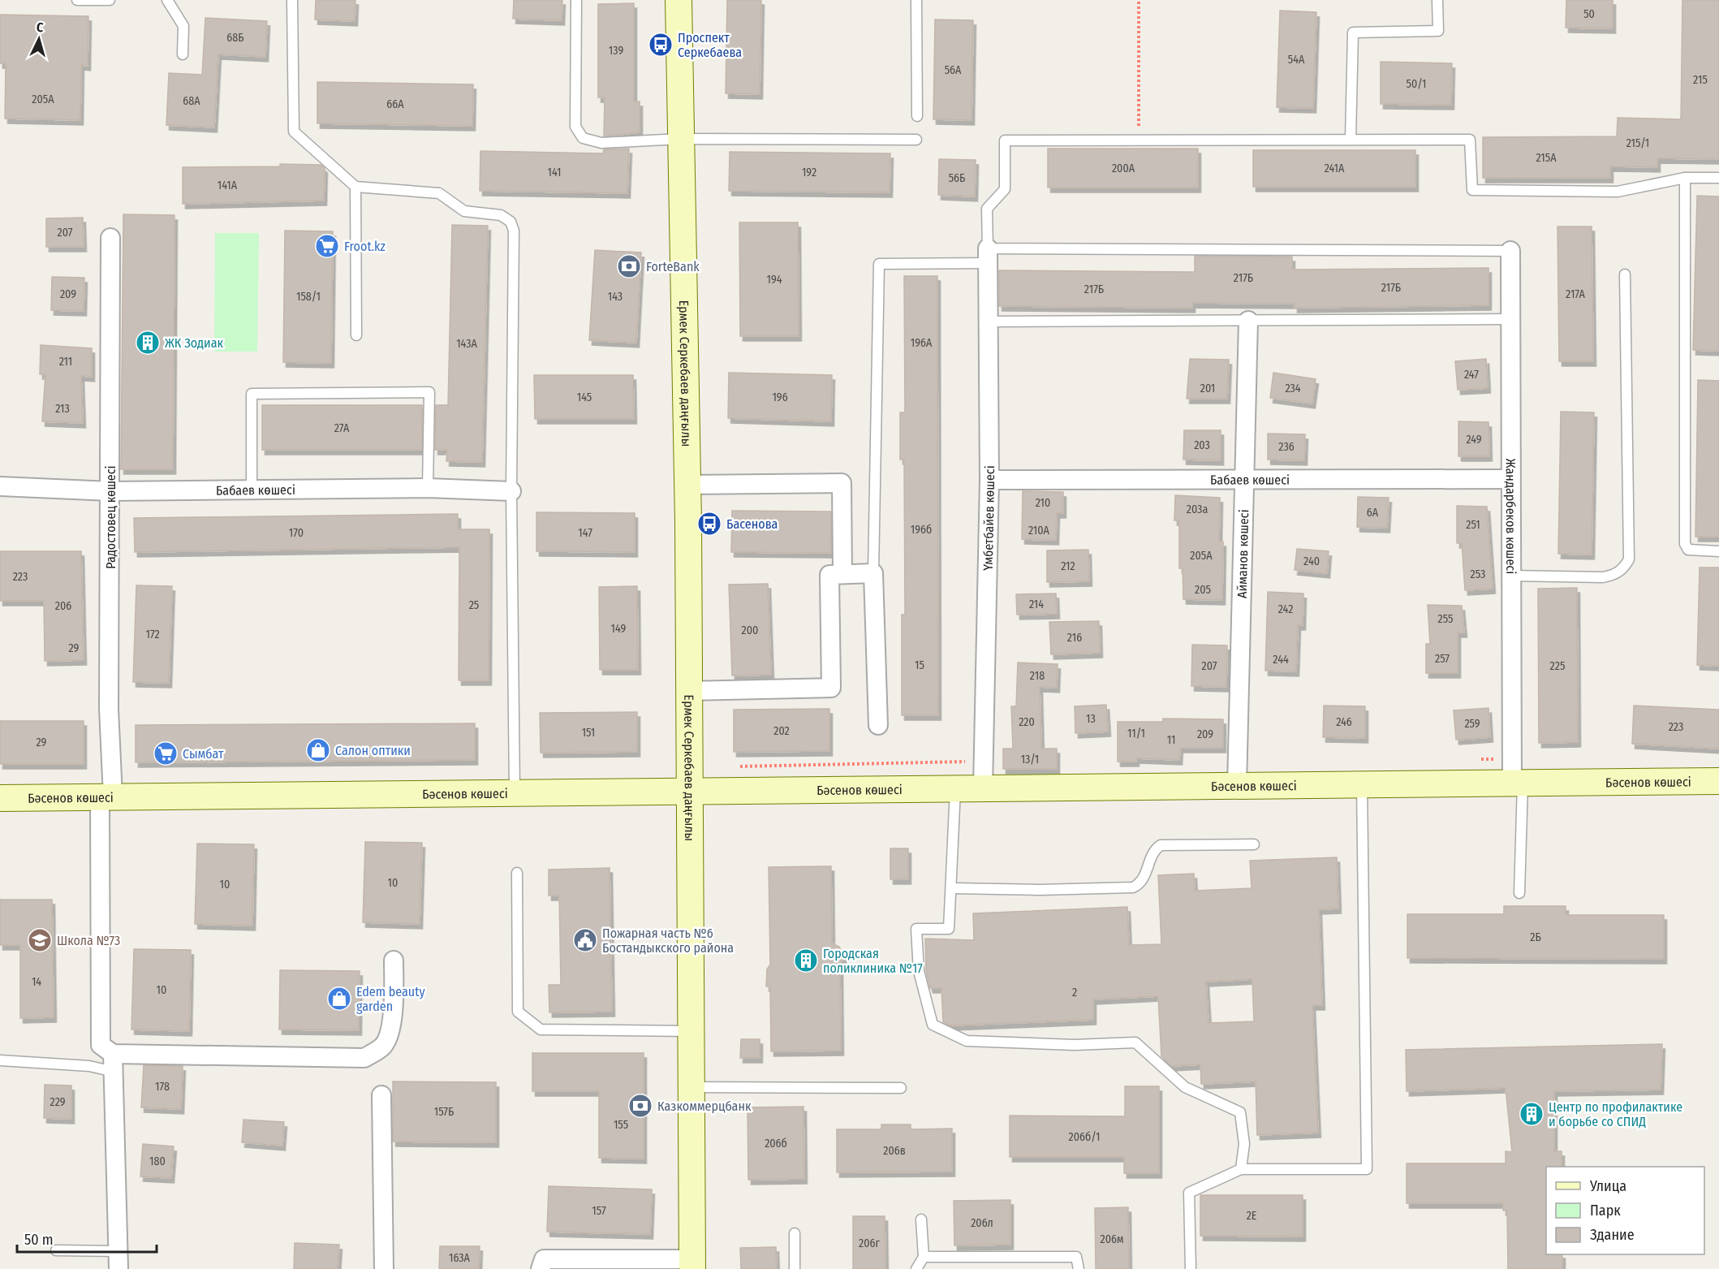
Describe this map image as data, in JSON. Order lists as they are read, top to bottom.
{
  "streets": {
    "street": [
      "Ермек Серкебаев даңғылы",
      "Бабаев көшесі",
      "Жандарбеков көшесі",
      "Радостовец көшесі",
      "Үмбетбайев көшесі",
      "Айманов көшесі",
      "Бәсенов көшесі"
    ]
  },
  "crossings": [
    ["Ермек Серкебаев даңғылы", "Бәсенов көшесі"],
    ["Бабаев көшесі", "Жандарбеков көшесі"],
    ["Бабаев көшесі", "Радостовец көшесі"],
    ["Бабаев көшесі", "Үмбетбайев көшесі"],
    ["Бабаев көшесі", "Айманов көшесі"],
    ["Жандарбеков көшесі", "Бәсенов көшесі"],
    ["Радостовец көшесі", "Бәсенов көшесі"],
    ["Үмбетбайев көшесі", "Бәсенов көшесі"],
    ["Айманов көшесі", "Бәсенов көшесі"]
  ],
  "places": {
    "bus stop": ["Проспект Серкебаева", "Басенова"],
    "supermarket": ["Froot.kz", "Сымбат"],
    "bank": ["ForteBank", "Казкоммерцбанк"],
    "building": ["ЖК Зодиак", "Городская поликлиника №17", "Центр по профилактике и борьбе со СПИД"],
    "shop": ["Салон оптики", "Edem beauty garden"],
    "school or university": ["Школа №73"],
    "public building": ["Пожарная часть №6 Бостандыкского района"]
  },
  "house_numbers": [
    "50",
    "68Б",
    "139",
    "54А",
    "56А",
    "215",
    "50/1",
    "205А",
    "68А",
    "66А",
    "215/1",
    "215А",
    "200А",
    "241А",
    "141",
    "192",
    "56Б",
    "141А",
    "207",
    "217Б",
    "194",
    "217Б",
    "217Б",
    "209",
    "217А",
    "158/1",
    "143",
    "196А",
    "143А",
    "211",
    "247",
    "201",
    "234",
    "145",
    "196",
    "213",
    "27А",
    "249",
    "203",
    "236",
    "210",
    "203а",
    "6А",
    "251",
    "196б",
    "210А",
    "170",
    "147",
    "205А",
    "240",
    "212",
    "253",
    "223",
    "205",
    "214",
    "25",
    "206",
    "242",
    "255",
    "149",
    "200",
    "172",
    "216",
    "29",
    "257",
    "244",
    "15",
    "207",
    "225",
    "218",
    "13",
    "220",
    "246",
    "259",
    "223",
    "202",
    "151",
    "11/1",
    "209",
    "11",
    "29",
    "13/1",
    "10",
    "10",
    "2Б",
    "14",
    "10",
    "2",
    "178",
    "229",
    "157Б",
    "155",
    "206б/1",
    "206б",
    "206в",
    "180",
    "157",
    "2Е",
    "206л",
    "206м",
    "206г",
    "163А"
  ],
  "legend": ["Улица", "Парк", "Здание"],
  "scale_bar": "50 m",
  "north": "top"
}
